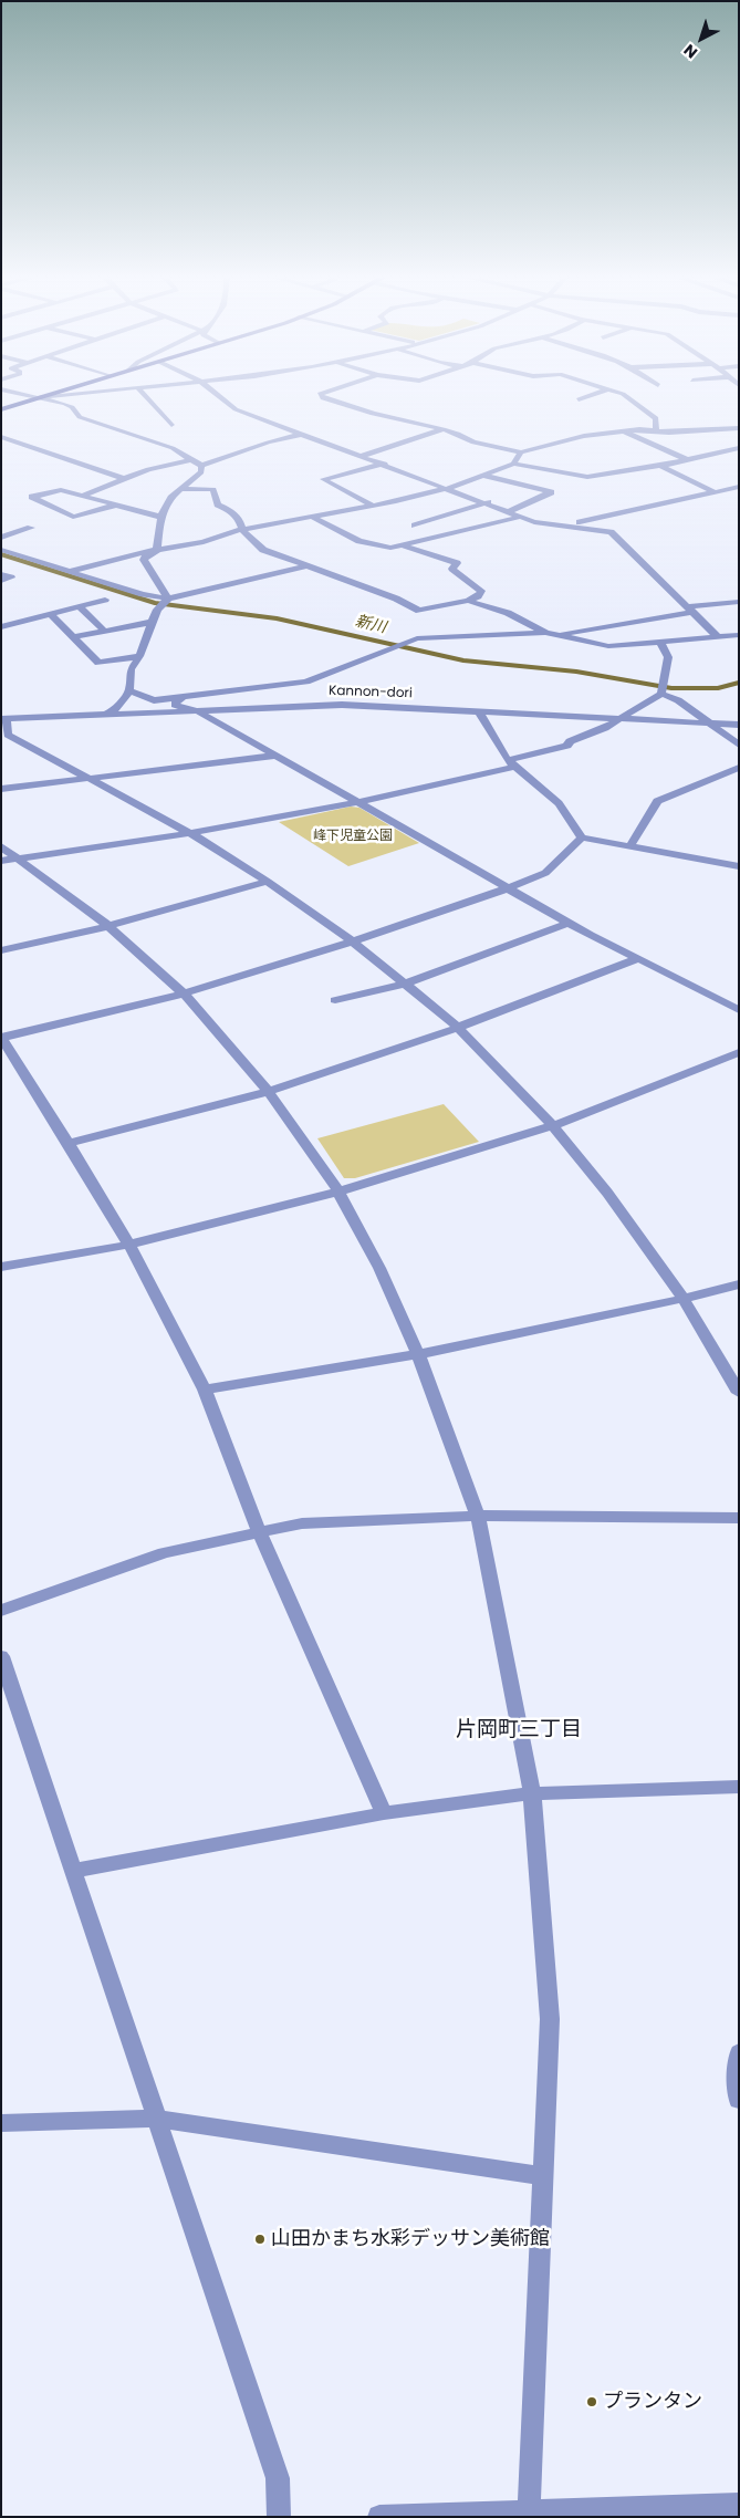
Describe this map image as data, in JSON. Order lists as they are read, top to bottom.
{
  "streets": {
    "street": ["Kannon-dori"]
  },
  "districts": ["片岡町三丁目"],
  "water": ["新川"],
  "parks": ["峰下児童公園"],
  "places": ["山田かまち水彩デッサン美術館", "プランタン"],
  "north": "bottom left"
}
